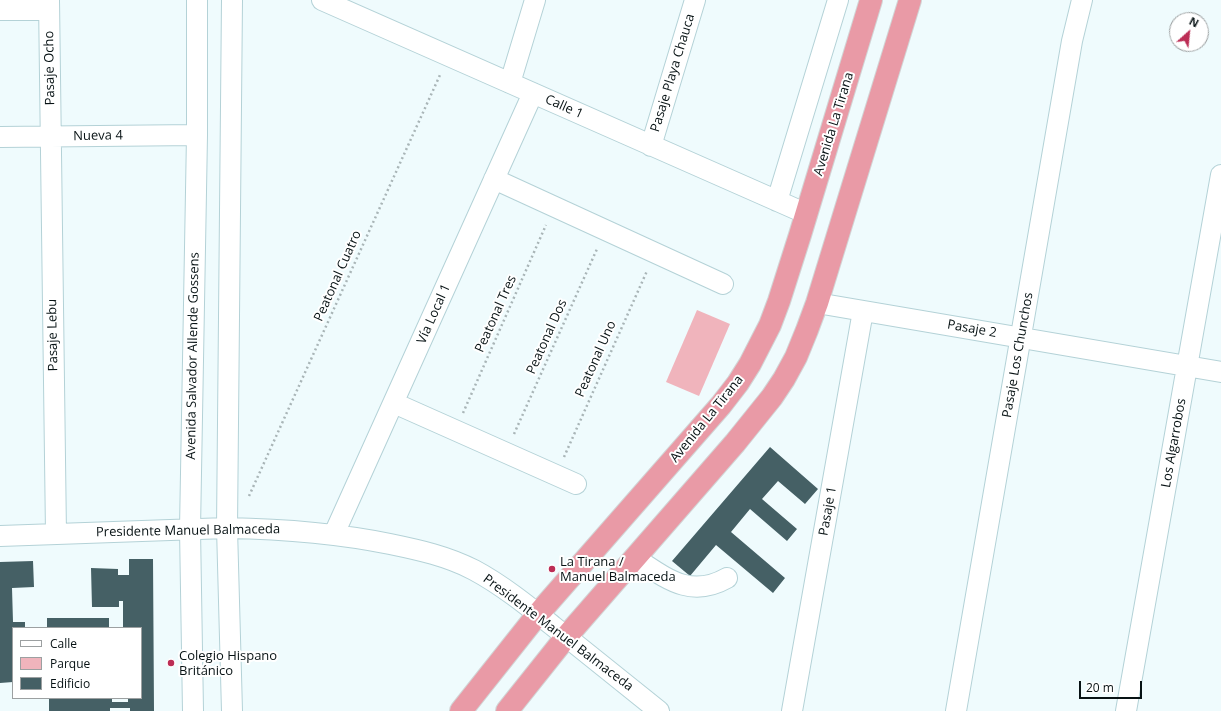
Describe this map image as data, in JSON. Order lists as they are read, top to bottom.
{
  "streets": {
    "highway": ["Avenida La Tirana"],
    "street": [
      "Pasaje Ocho",
      "Pasaje Playa Chauca",
      "Calle 1",
      "Nueva 4",
      "Vía Local 1",
      "Pasaje 2",
      "Pasaje Lebu",
      "Pasaje Los Chunchos",
      "Avenida Salvador Allende Gossens",
      "Los Algarrobos",
      "Pasaje 1",
      "Presidente Manuel Balmaceda"
    ],
    "path": [
      "Peatonal Cuatro",
      "Peatonal Tres",
      "Peatonal Dos",
      "Peatonal Uno"
    ]
  },
  "crossings": [
    ["Pasaje Ocho", "Nueva 4"],
    ["Pasaje Ocho", "Pasaje Lebu"],
    ["Pasaje Playa Chauca", "Calle 1"],
    ["Calle 1", "Avenida La Tirana"],
    ["Calle 1", "Peatonal Cuatro"],
    ["Calle 1", "Vía Local 1"],
    ["Avenida La Tirana", "Presidente Manuel Balmaceda"],
    ["Nueva 4", "Pasaje Lebu"],
    ["Nueva 4", "Avenida Salvador Allende Gossens"],
    ["Vía Local 1", "Presidente Manuel Balmaceda"],
    ["Pasaje 2", "Pasaje Los Chunchos"],
    ["Pasaje 2", "Los Algarrobos"],
    ["Pasaje 2", "Pasaje 1"],
    ["Pasaje Lebu", "Presidente Manuel Balmaceda"],
    ["Avenida Salvador Allende Gossens", "Presidente Manuel Balmaceda"]
  ],
  "places": ["La Tirana / Manuel Balmaceda", "Colegio Hispano Británico"],
  "legend": ["Calle", "Parque", "Edificio"],
  "scale_bar": "20 m",
  "north": "top right"
}
